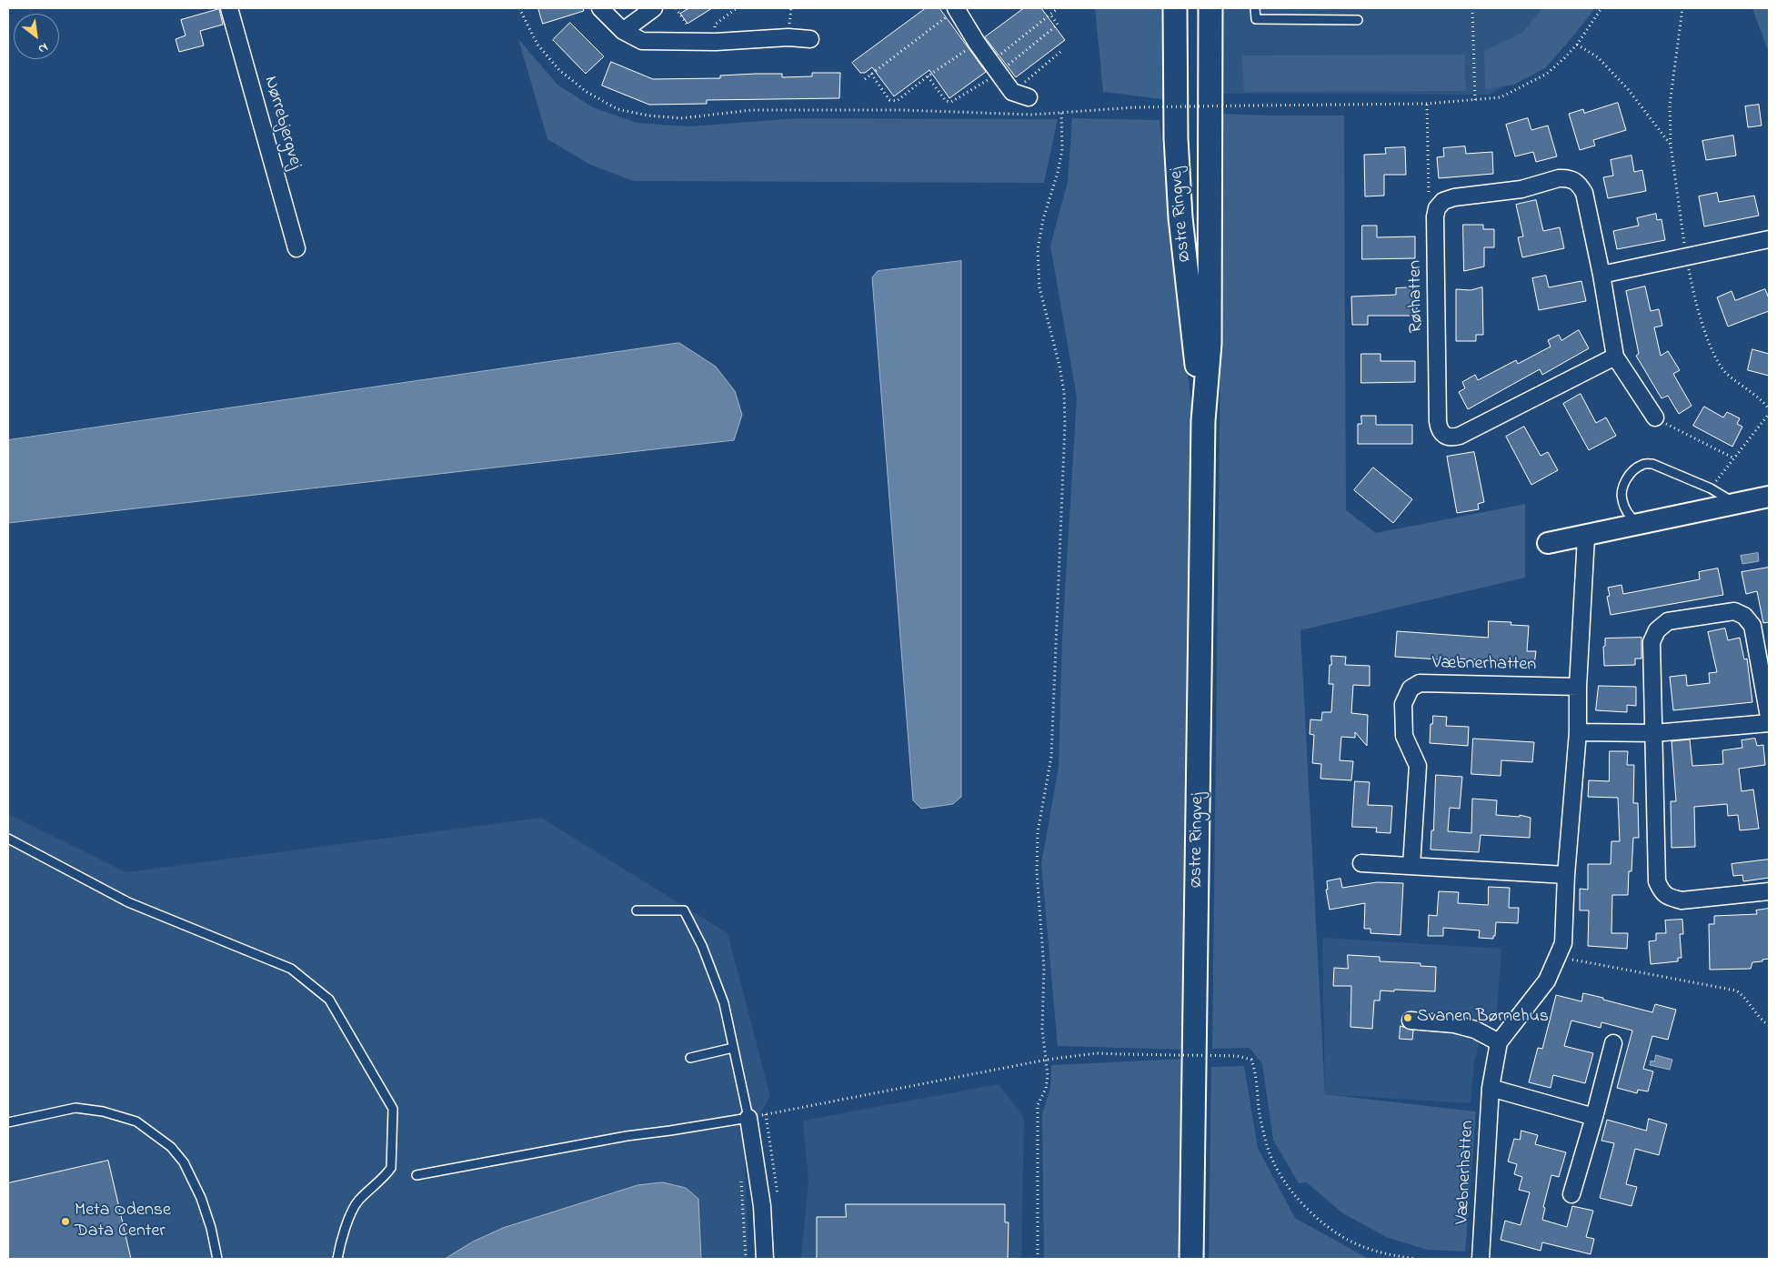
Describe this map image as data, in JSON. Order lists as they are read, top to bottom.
{
  "streets": {
    "main road": ["Østre Ringvej"],
    "street": ["Nørrebjergvej", "Rørhatten", "Væbnerhatten"]
  },
  "places": ["Svanen Børnehus", "Meta Odense Data Center"],
  "north": "bottom right"
}
